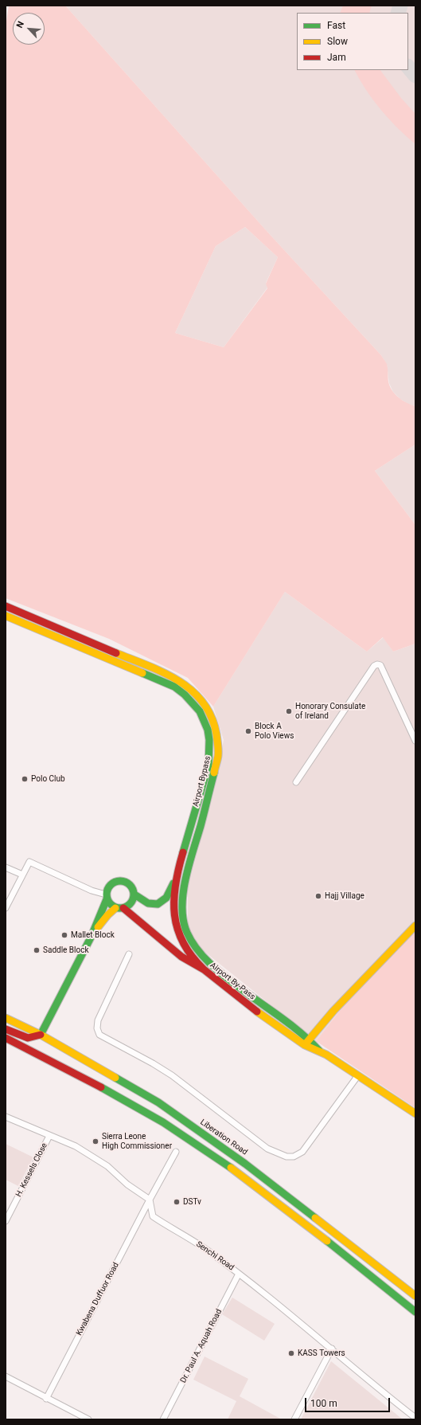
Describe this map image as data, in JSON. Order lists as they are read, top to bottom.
{
  "streets": {
    "main road": ["Airport Bypass", "Airport By-Pass", "Liberation Road"],
    "street": [
      "H. Kessels Close",
      "Senchi Road",
      "Kwabena Duffuor Road",
      "Dr. Paul A. Aquah Road"
    ]
  },
  "crossings": [
    ["Airport Bypass", "Airport By-Pass"],
    ["Senchi Road", "Kwabena Duffuor Road"],
    ["Senchi Road", "Dr. Paul A. Aquah Road"]
  ],
  "places": [
    "Honorary Consulate of Ireland",
    "Block A Polo Views",
    "Polo Club",
    "Hajj Village",
    "Mallet Block",
    "Saddle Block",
    "Sierra Leone High Commissioner",
    "DSTv",
    "KASS Towers"
  ],
  "legend": ["Fast", "Slow", "Jam"],
  "scale_bar": "100 m",
  "north": "top left"
}
